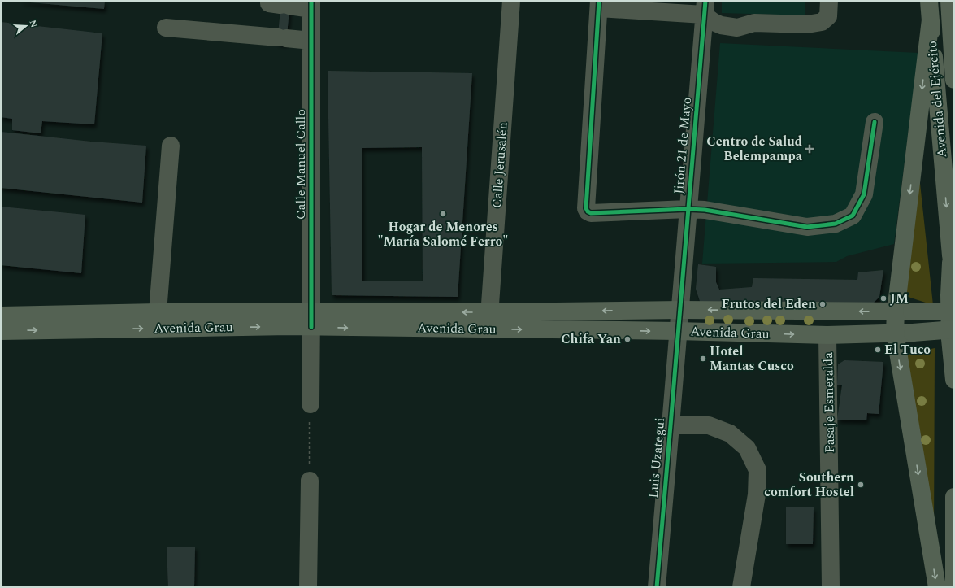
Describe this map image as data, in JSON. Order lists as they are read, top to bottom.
{
  "streets": {
    "main road": ["Avenida del Ejército", "Avenida Grau"],
    "street": [
      "Jirón 21 de Mayo",
      "Calle Manuel Callo",
      "Calle Jerusalén",
      "Pasaje Esmeralda",
      "Luis Uzategui"
    ]
  },
  "crossings": [
    ["Jirón 21 de Mayo", "Avenida Grau"],
    ["Jirón 21 de Mayo", "Luis Uzategui"],
    ["Calle Manuel Callo", "Avenida Grau"],
    ["Calle Jerusalén", "Avenida Grau"],
    ["Avenida Grau", "Pasaje Esmeralda"],
    ["Avenida Grau", "Luis Uzategui"]
  ],
  "places": {
    "health": ["Centro de Salud Belempampa"],
    "other": [
      "Hogar de Menores \"María Salomé Ferro\"",
      "JM",
      "Frutos del Eden",
      "Chifa Yan",
      "El Tuco",
      "Hotel Mantas Cusco",
      "Southern comfort Hostel"
    ]
  },
  "north": "right"
}
